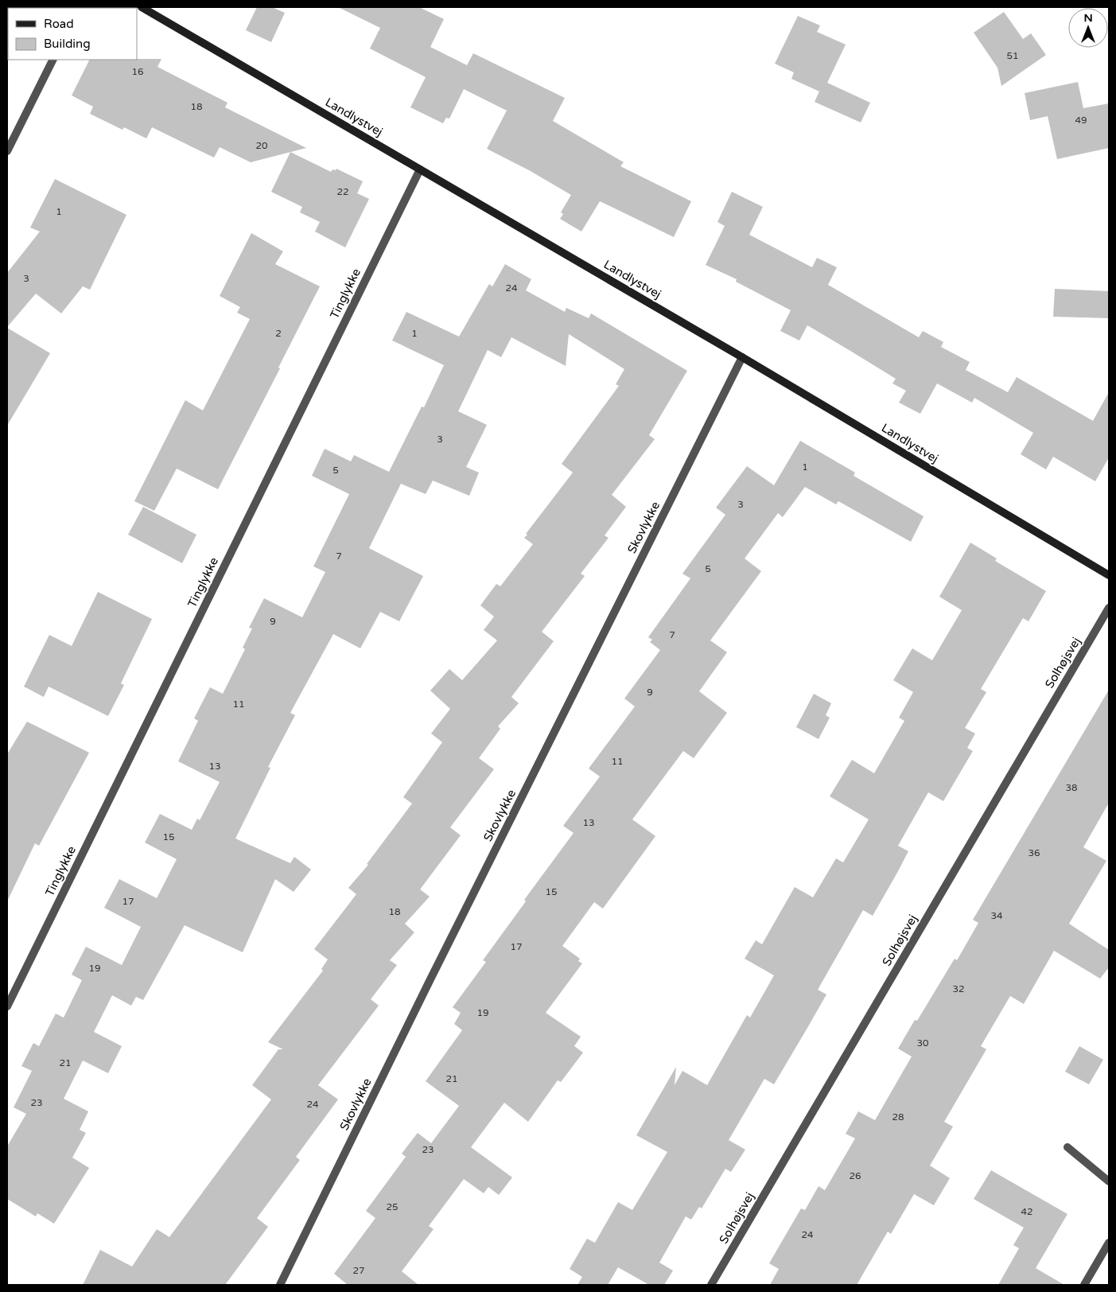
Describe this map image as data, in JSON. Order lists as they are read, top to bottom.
{
  "streets": {
    "street": [
      "Landlystvej",
      "Tinglykke",
      "Skovlykke",
      "Solhøjsvej"
    ]
  },
  "crossings": [
    ["Landlystvej", "Tinglykke"],
    ["Landlystvej", "Skovlykke"]
  ],
  "house_numbers": [
    "51",
    "16",
    "18",
    "49",
    "20",
    "22",
    "1",
    "3",
    "24",
    "2",
    "1",
    "3",
    "1",
    "5",
    "3",
    "7",
    "5",
    "9",
    "7",
    "9",
    "11",
    "11",
    "13",
    "38",
    "13",
    "15",
    "36",
    "15",
    "17",
    "18",
    "34",
    "17",
    "19",
    "32",
    "19",
    "30",
    "21",
    "21",
    "23",
    "24",
    "28",
    "23",
    "26",
    "25",
    "42",
    "24",
    "27"
  ],
  "legend": ["Road", "Building"],
  "north": "top"
}
